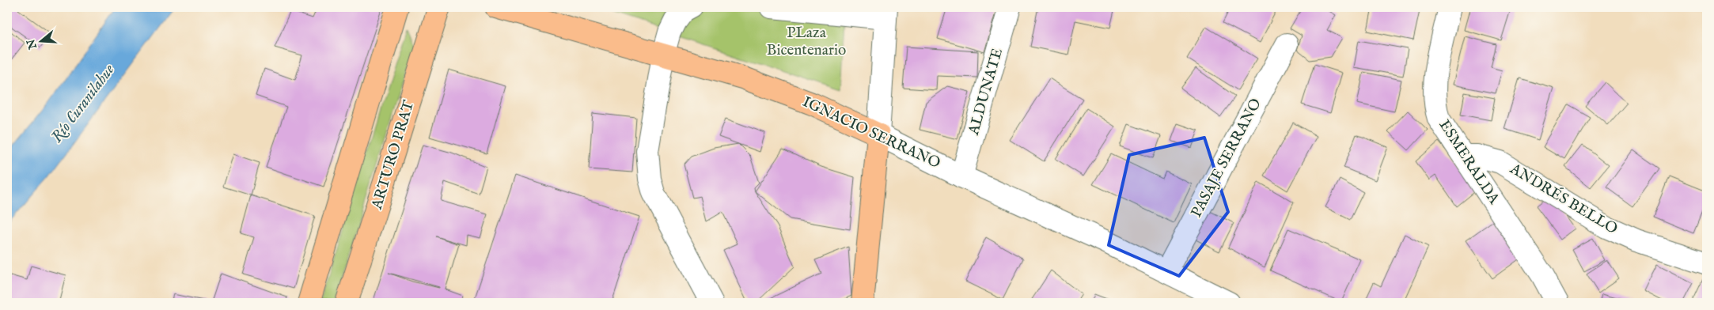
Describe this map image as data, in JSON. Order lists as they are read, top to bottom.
{
  "streets": {
    "main road": ["IGNACIO SERRANO", "ARTURO PRAT"],
    "street": [
      "ALDUNATE",
      "PASAJE SERRANO",
      "ESMERALDA",
      "ANDRÉS BELLO"
    ]
  },
  "crossings": [
    ["ALDUNATE", "IGNACIO SERRANO"],
    ["IGNACIO SERRANO", "PASAJE SERRANO"],
    ["ESMERALDA", "ANDRÉS BELLO"]
  ],
  "water": ["Río Curanilahue"],
  "parks": ["PLaza Bicentenario"],
  "north": "left"
}
